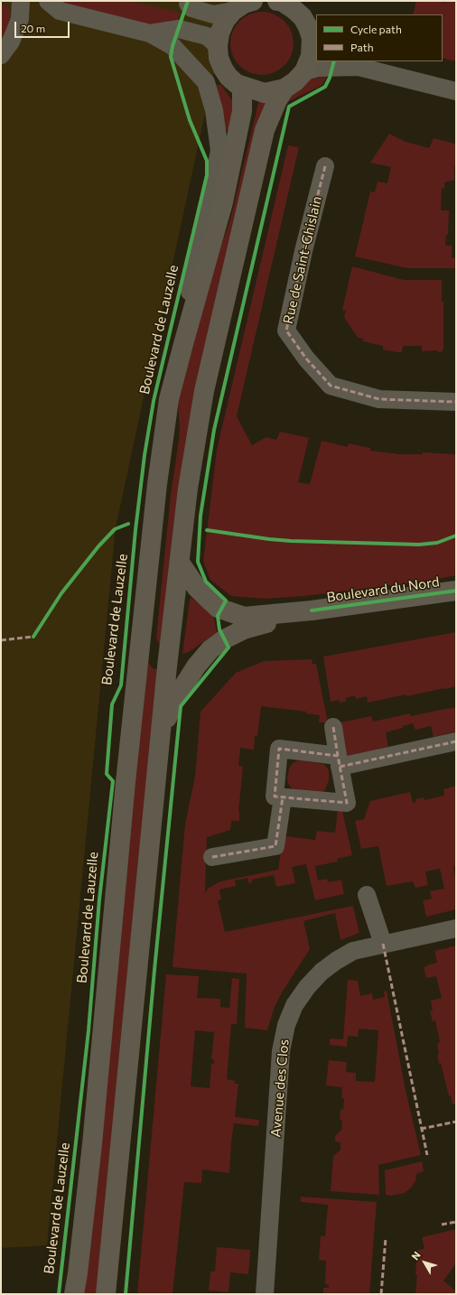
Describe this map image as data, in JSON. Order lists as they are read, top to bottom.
{
  "streets": {
    "main road": ["Boulevard de Lauzelle", "Boulevard du Nord"],
    "street": ["Rue de Saint-Ghislain", "Avenue des Clos"]
  },
  "legend": ["Cycle path", "Path"],
  "scale_bar": "20 m",
  "north": "top left"
}
